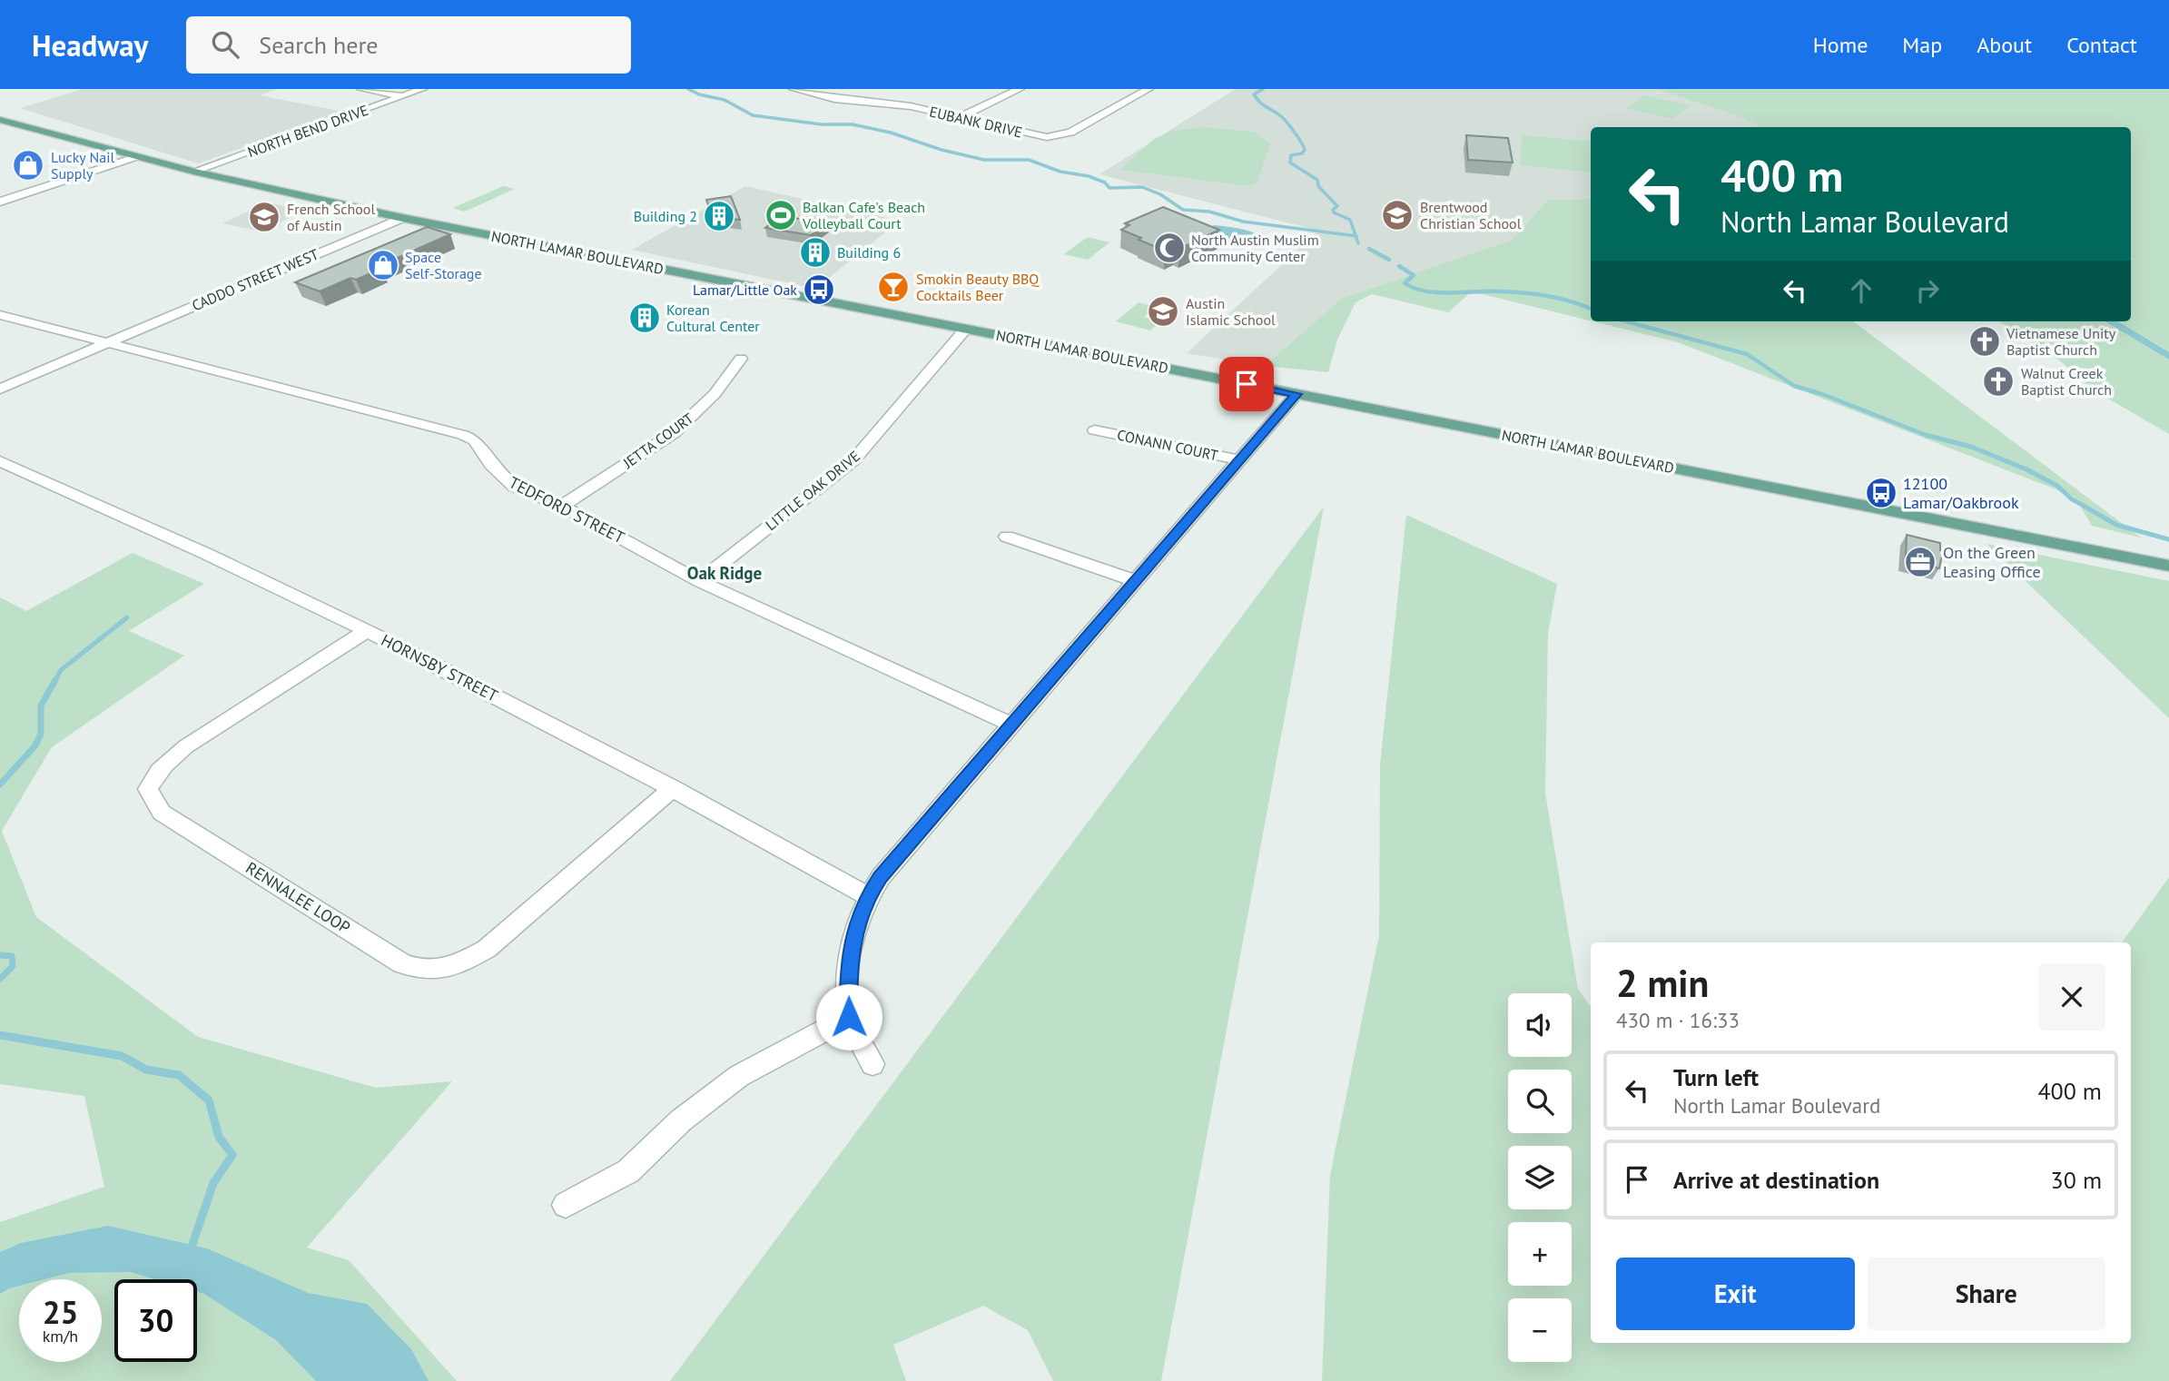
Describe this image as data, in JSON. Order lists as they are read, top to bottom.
{
  "streets": {
    "main road": ["NORTH LAMAR BOULEVARD"],
    "street": [
      "EUBANK DRIVE",
      "NORTH BEND DRIVE",
      "CADDO STREET WEST",
      "JETTA COURT",
      "CONANN COURT",
      "LITTLE OAK DRIVE",
      "TEDFORD STREET",
      "HORNSBY STREET",
      "RENNALEE LOOP"
    ]
  },
  "crossings": [
    ["NORTH BEND DRIVE", "NORTH LAMAR BOULEVARD"],
    ["NORTH LAMAR BOULEVARD", "CADDO STREET WEST"],
    ["NORTH LAMAR BOULEVARD", "LITTLE OAK DRIVE"],
    ["CADDO STREET WEST", "TEDFORD STREET"],
    ["JETTA COURT", "TEDFORD STREET"],
    ["LITTLE OAK DRIVE", "TEDFORD STREET"],
    ["HORNSBY STREET", "RENNALEE LOOP"]
  ],
  "districts": ["Oak Ridge"],
  "places": {
    "shop": ["Lucky Nail Supply", "Space Self-Storage"],
    "sports": ["Balkan Cafe's Beach Volleyball Court"],
    "school or university": ["Brentwood Christian School", "French School of Austin", "Austin Islamic School"],
    "building": ["Building 2", "Building 6", "Korean Cultural Center"],
    "mosque": ["North Austin Muslim Community Center"],
    "bar": ["Smokin Beauty BBQ Cocktails Beer"],
    "bus stop": ["Lamar/Little Oak", "12100 Lamar/Oakbrook"],
    "church": ["Vietnamese Unity Baptist Church", "Walnut Creek Baptist Church"],
    "office": ["On the Green Leasing Office"]
  },
  "page": {
    "header": "Headway",
    "search": "Search here",
    "nav": [
      "Home",
      "Map",
      "About",
      "Contact"
    ],
    "turn": ["400 m", "North Lamar Boulevard"],
    "heading": ["2 min", "430 m · 16:33"],
    "map_buttons": ["+", "−"],
    "list": [
      {
        "name": "Turn left",
        "note": "North Lamar Boulevard",
        "value": "400 m"
      },
      {
        "name": "Arrive at destination",
        "value": "30 m"
      }
    ],
    "buttons": ["Exit", "Share"],
    "speed": "25 km/h",
    "limit": "30"
  }
}
